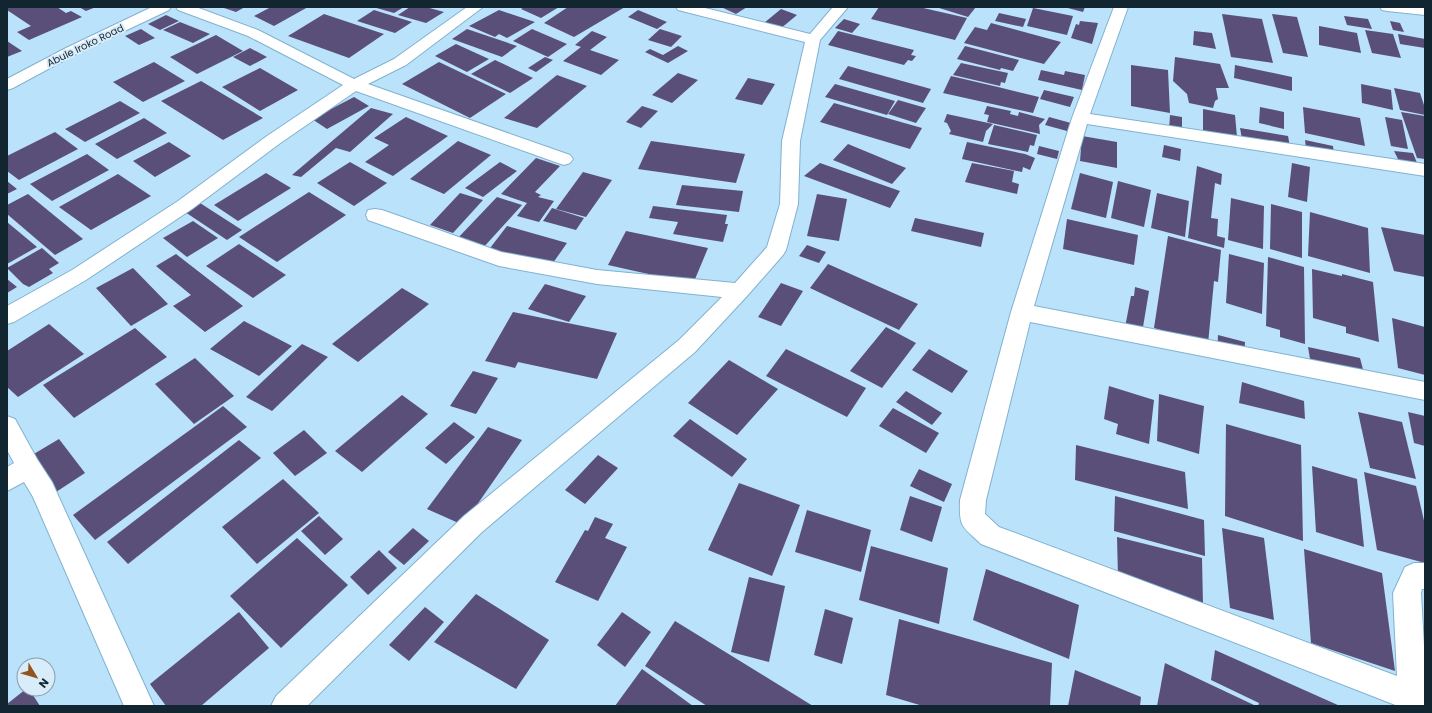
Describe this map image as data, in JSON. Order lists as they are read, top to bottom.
{
  "streets": {
    "street": ["Abule Iroko Road"]
  },
  "north": "bottom right"
}
